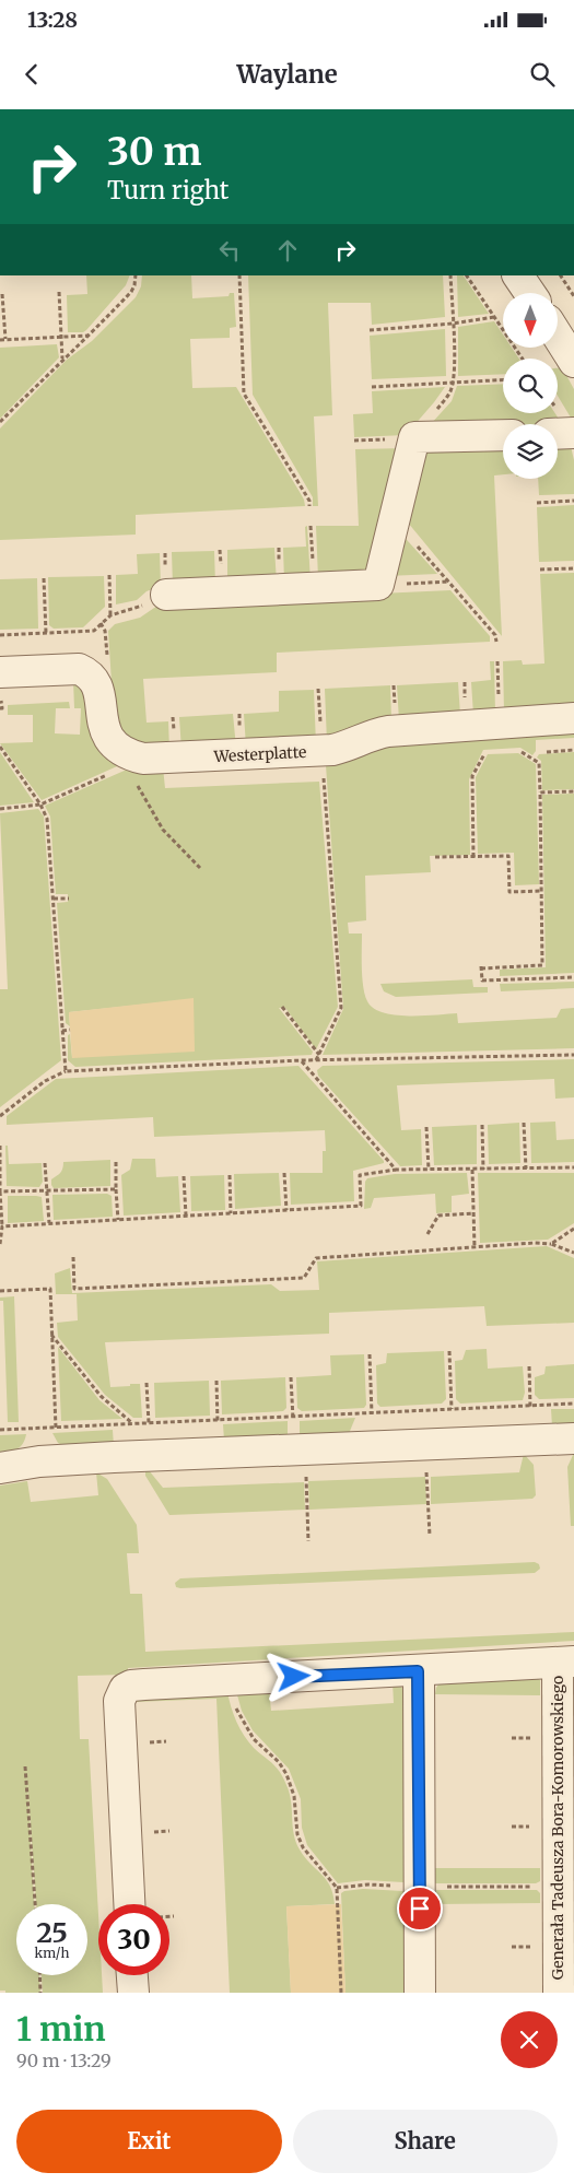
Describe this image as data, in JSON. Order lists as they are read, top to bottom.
{
  "streets": {
    "street": ["Westerplatte", "Generała Tadeusza Bora-Komorowskiego"]
  },
  "north": "bottom",
  "page": {
    "status": "13:28",
    "header": "Waylane",
    "turn": ["30 m", "Turn right"],
    "speed": "25 km/h",
    "limit": "30",
    "heading": ["1 min", "90 m · 13:29"],
    "buttons": ["Exit", "Share"]
  }
}
